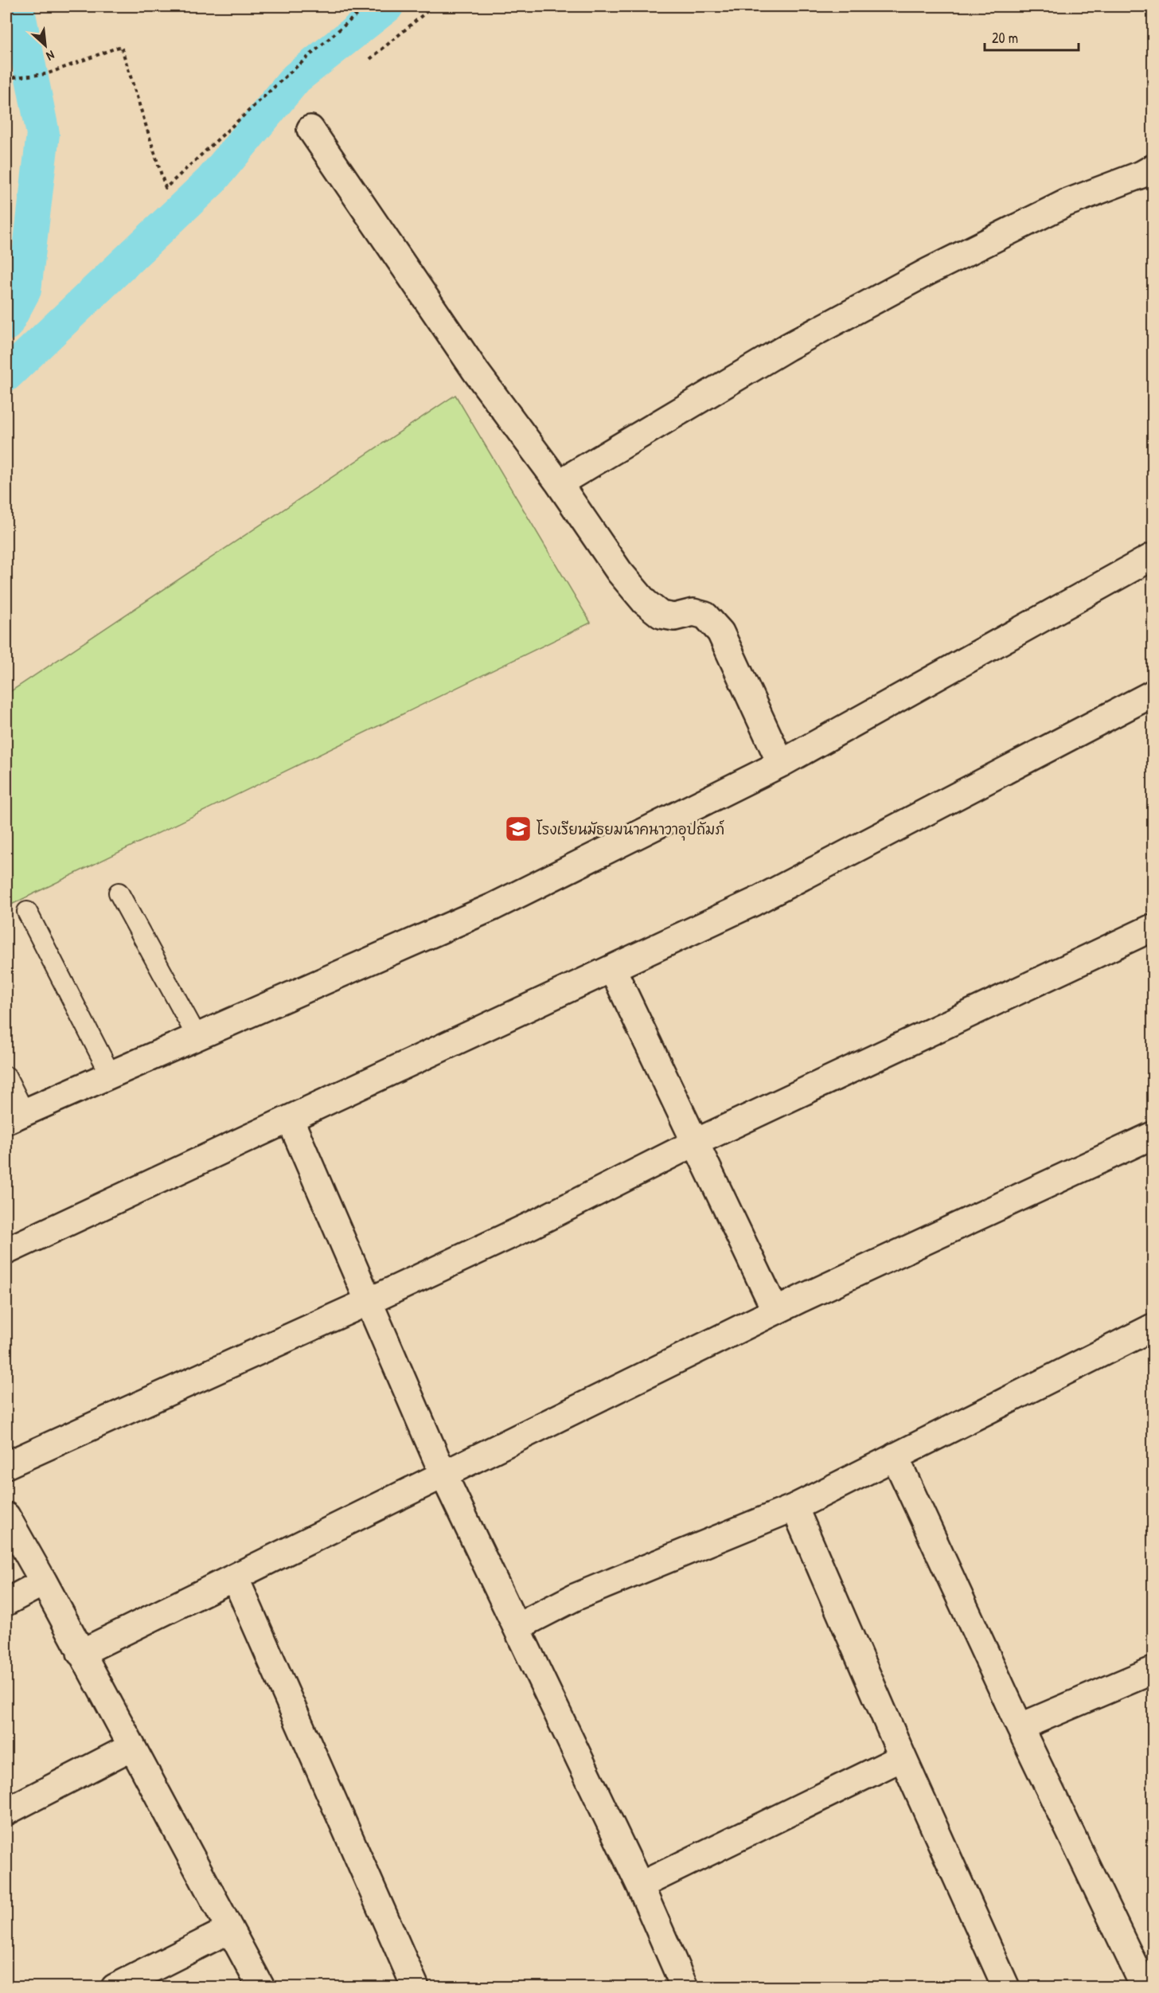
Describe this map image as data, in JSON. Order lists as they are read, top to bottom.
{
  "places": {
    "school or university": ["โรงเรียนมัธยมนาคนาวาอุปถัมภ์"]
  },
  "scale_bar": "20 m",
  "north": "bottom right"
}
